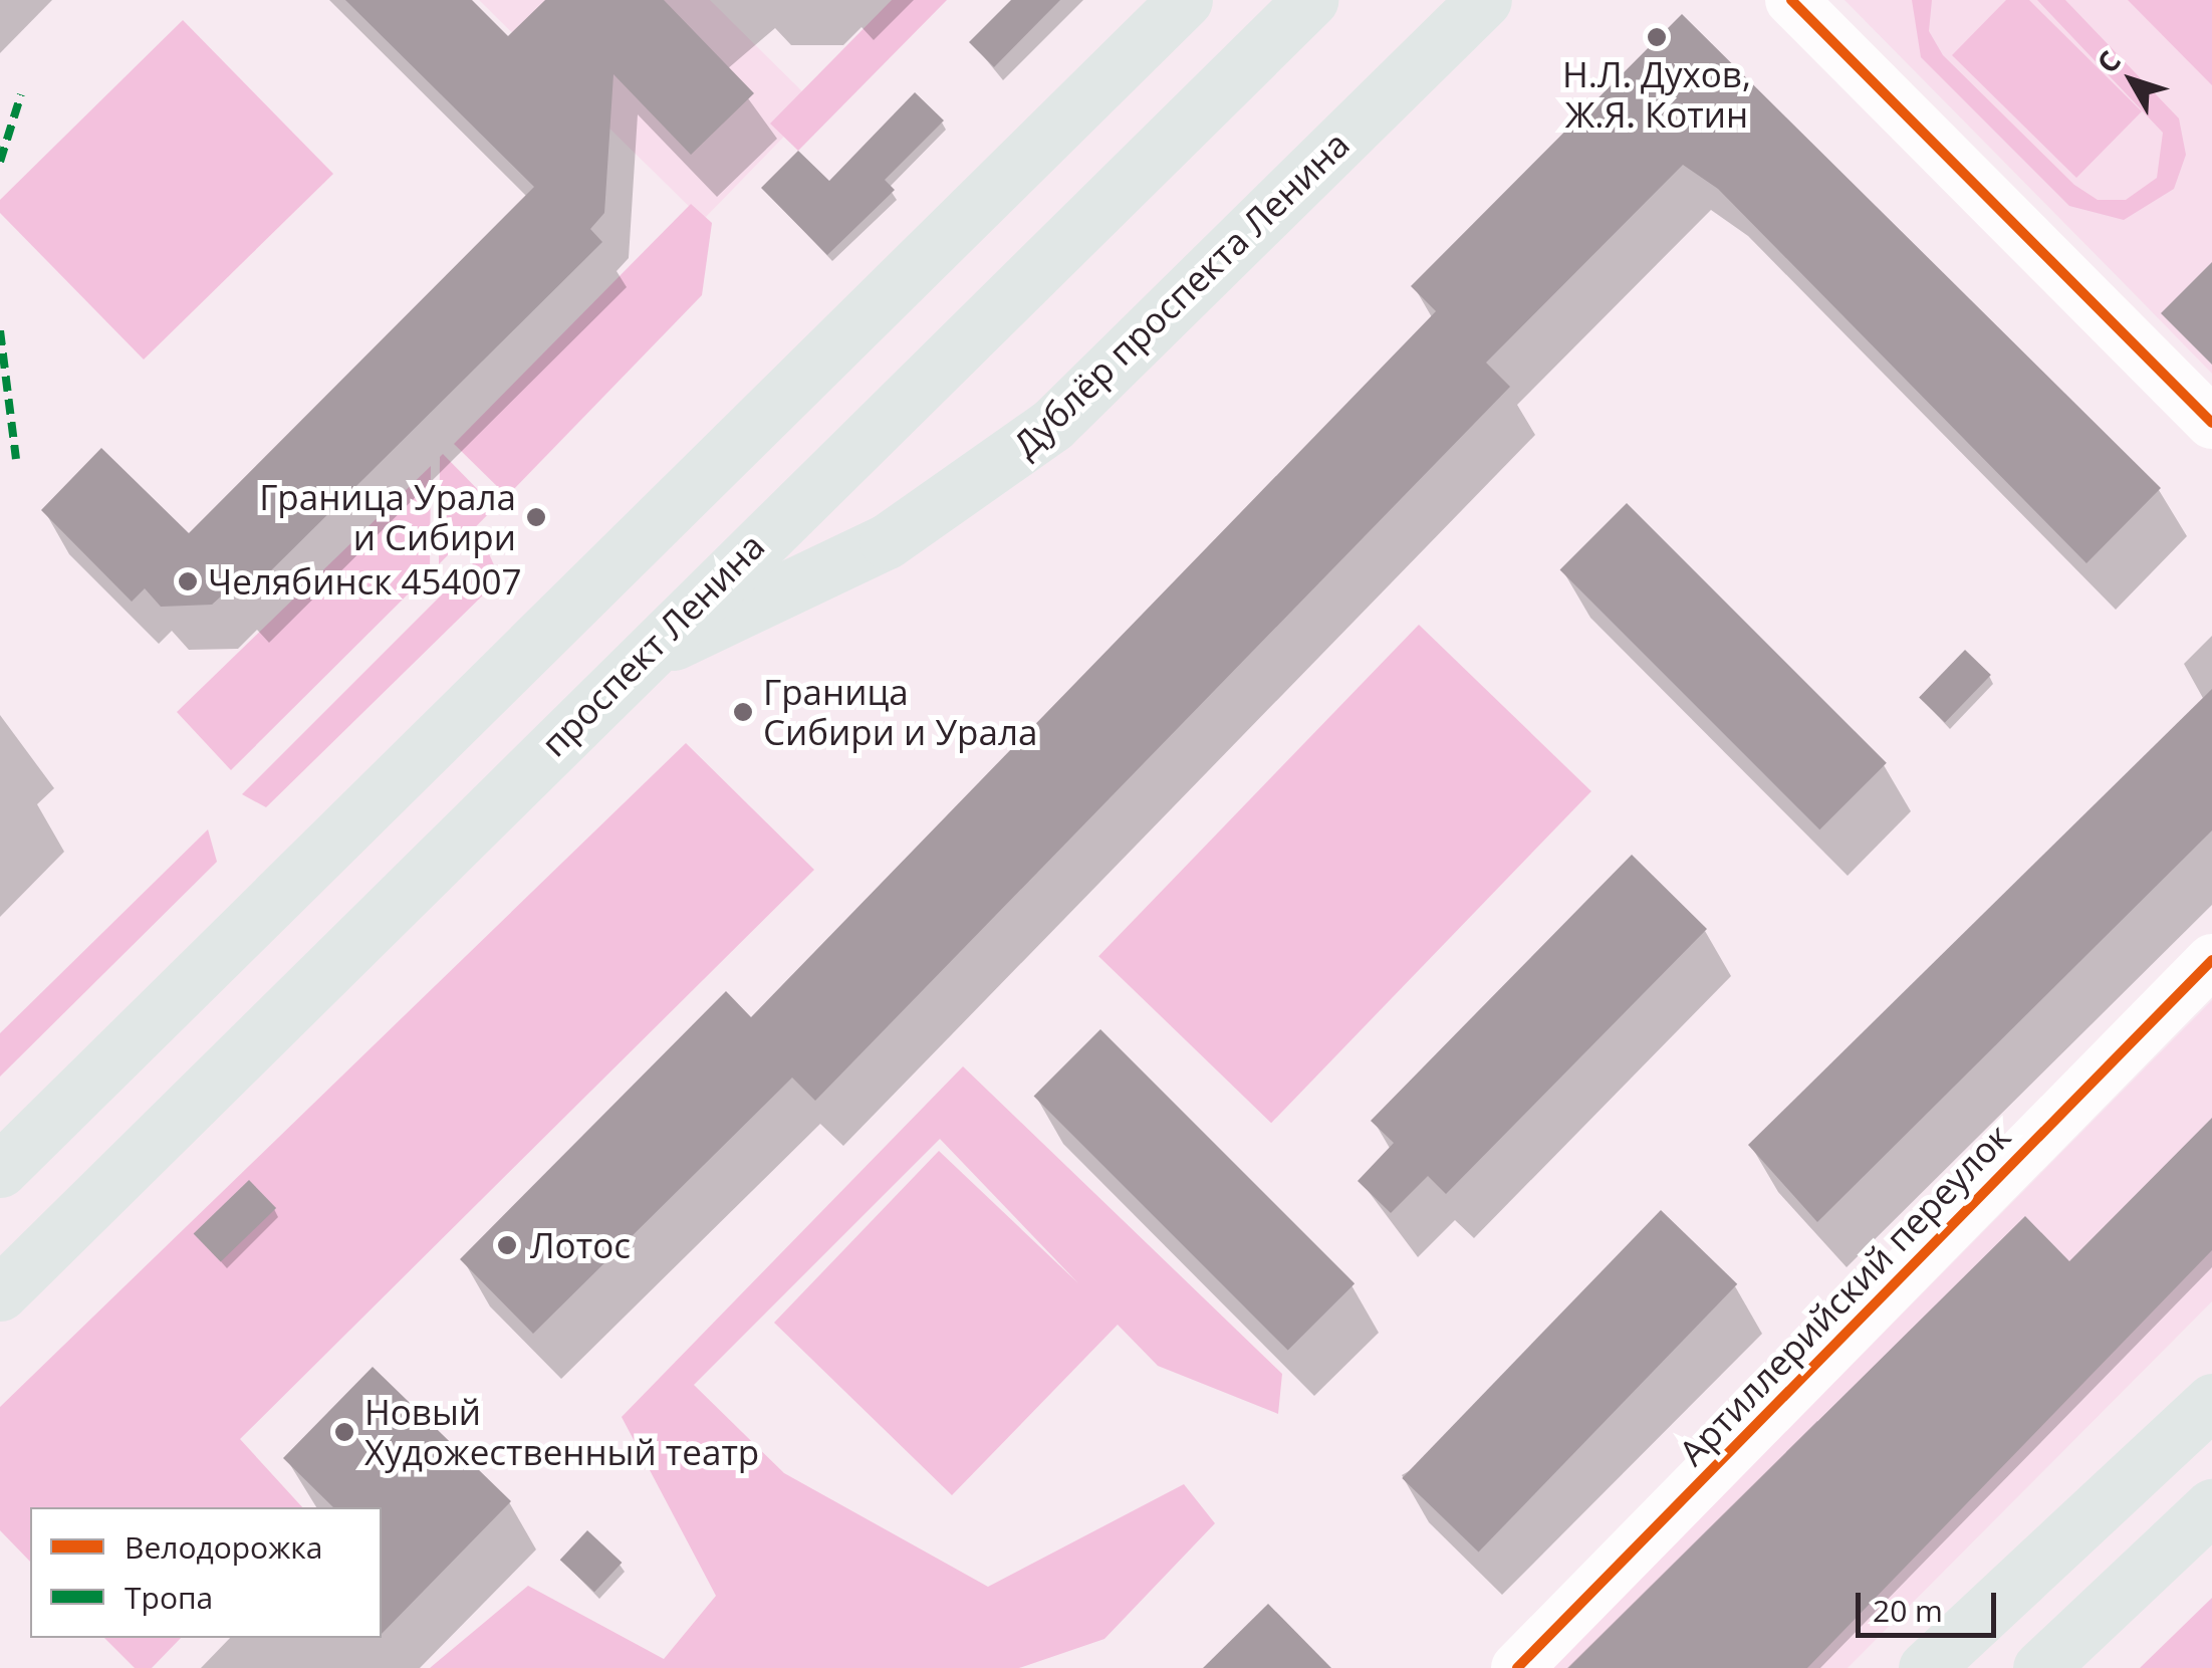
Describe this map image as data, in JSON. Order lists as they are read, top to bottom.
{
  "streets": {
    "main road": ["Дублёр проспекта Ленина", "проспект Ленина"],
    "street": ["Артиллерийский переулок"]
  },
  "crossings": [
    ["Дублёр проспекта Ленина", "проспект Ленина"]
  ],
  "places": [
    "Н.Л. Духов, Ж.Я. Котин",
    "Граница Урала и Сибири",
    "Челябинск 454007",
    "Граница Сибири и Урала",
    "Лотос",
    "Новый Художественный театр"
  ],
  "legend": ["Велодорожка", "Тропа"],
  "scale_bar": "20 m",
  "north": "top left"
}
